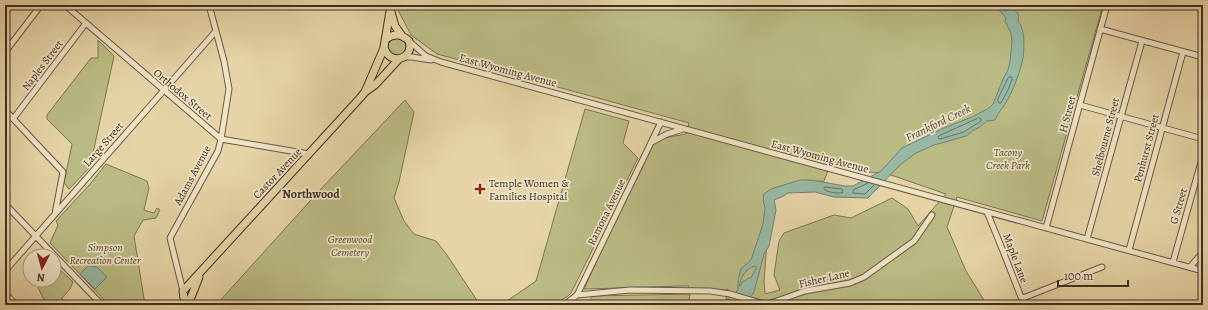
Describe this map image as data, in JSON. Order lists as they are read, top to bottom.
{
  "streets": {
    "main road": ["Castor Avenue", "Adams Avenue"],
    "street": [
      "Naples Street",
      "East Wyoming Avenue",
      "Orthodox Street",
      "H Street",
      "Shelbourne Street",
      "Large Street",
      "Penhurst Street",
      "G Street",
      "Ramona Avenue",
      "Maple Lane",
      "Fisher Lane"
    ]
  },
  "crossings": [
    ["Naples Street", "Orthodox Street"],
    ["East Wyoming Avenue", "H Street"],
    ["East Wyoming Avenue", "Shelbourne Street"],
    ["East Wyoming Avenue", "Penhurst Street"],
    ["East Wyoming Avenue", "Castor Avenue"],
    ["East Wyoming Avenue", "G Street"],
    ["East Wyoming Avenue", "Ramona Avenue"],
    ["East Wyoming Avenue", "Maple Lane"],
    ["Orthodox Street", "Large Street"],
    ["Orthodox Street", "Adams Avenue"],
    ["Large Street", "Adams Avenue"],
    ["Castor Avenue", "Adams Avenue"],
    ["Ramona Avenue", "Fisher Lane"]
  ],
  "districts": ["Northwood"],
  "water": ["Frankford Creek"],
  "parks": ["Tacony Creek Park", "Greenwood Cemetery", "Simpson Recreation Center"],
  "places": {
    "health": ["Temple Women & Families Hospital"]
  },
  "scale_bar": "100 m",
  "north": "bottom"
}
